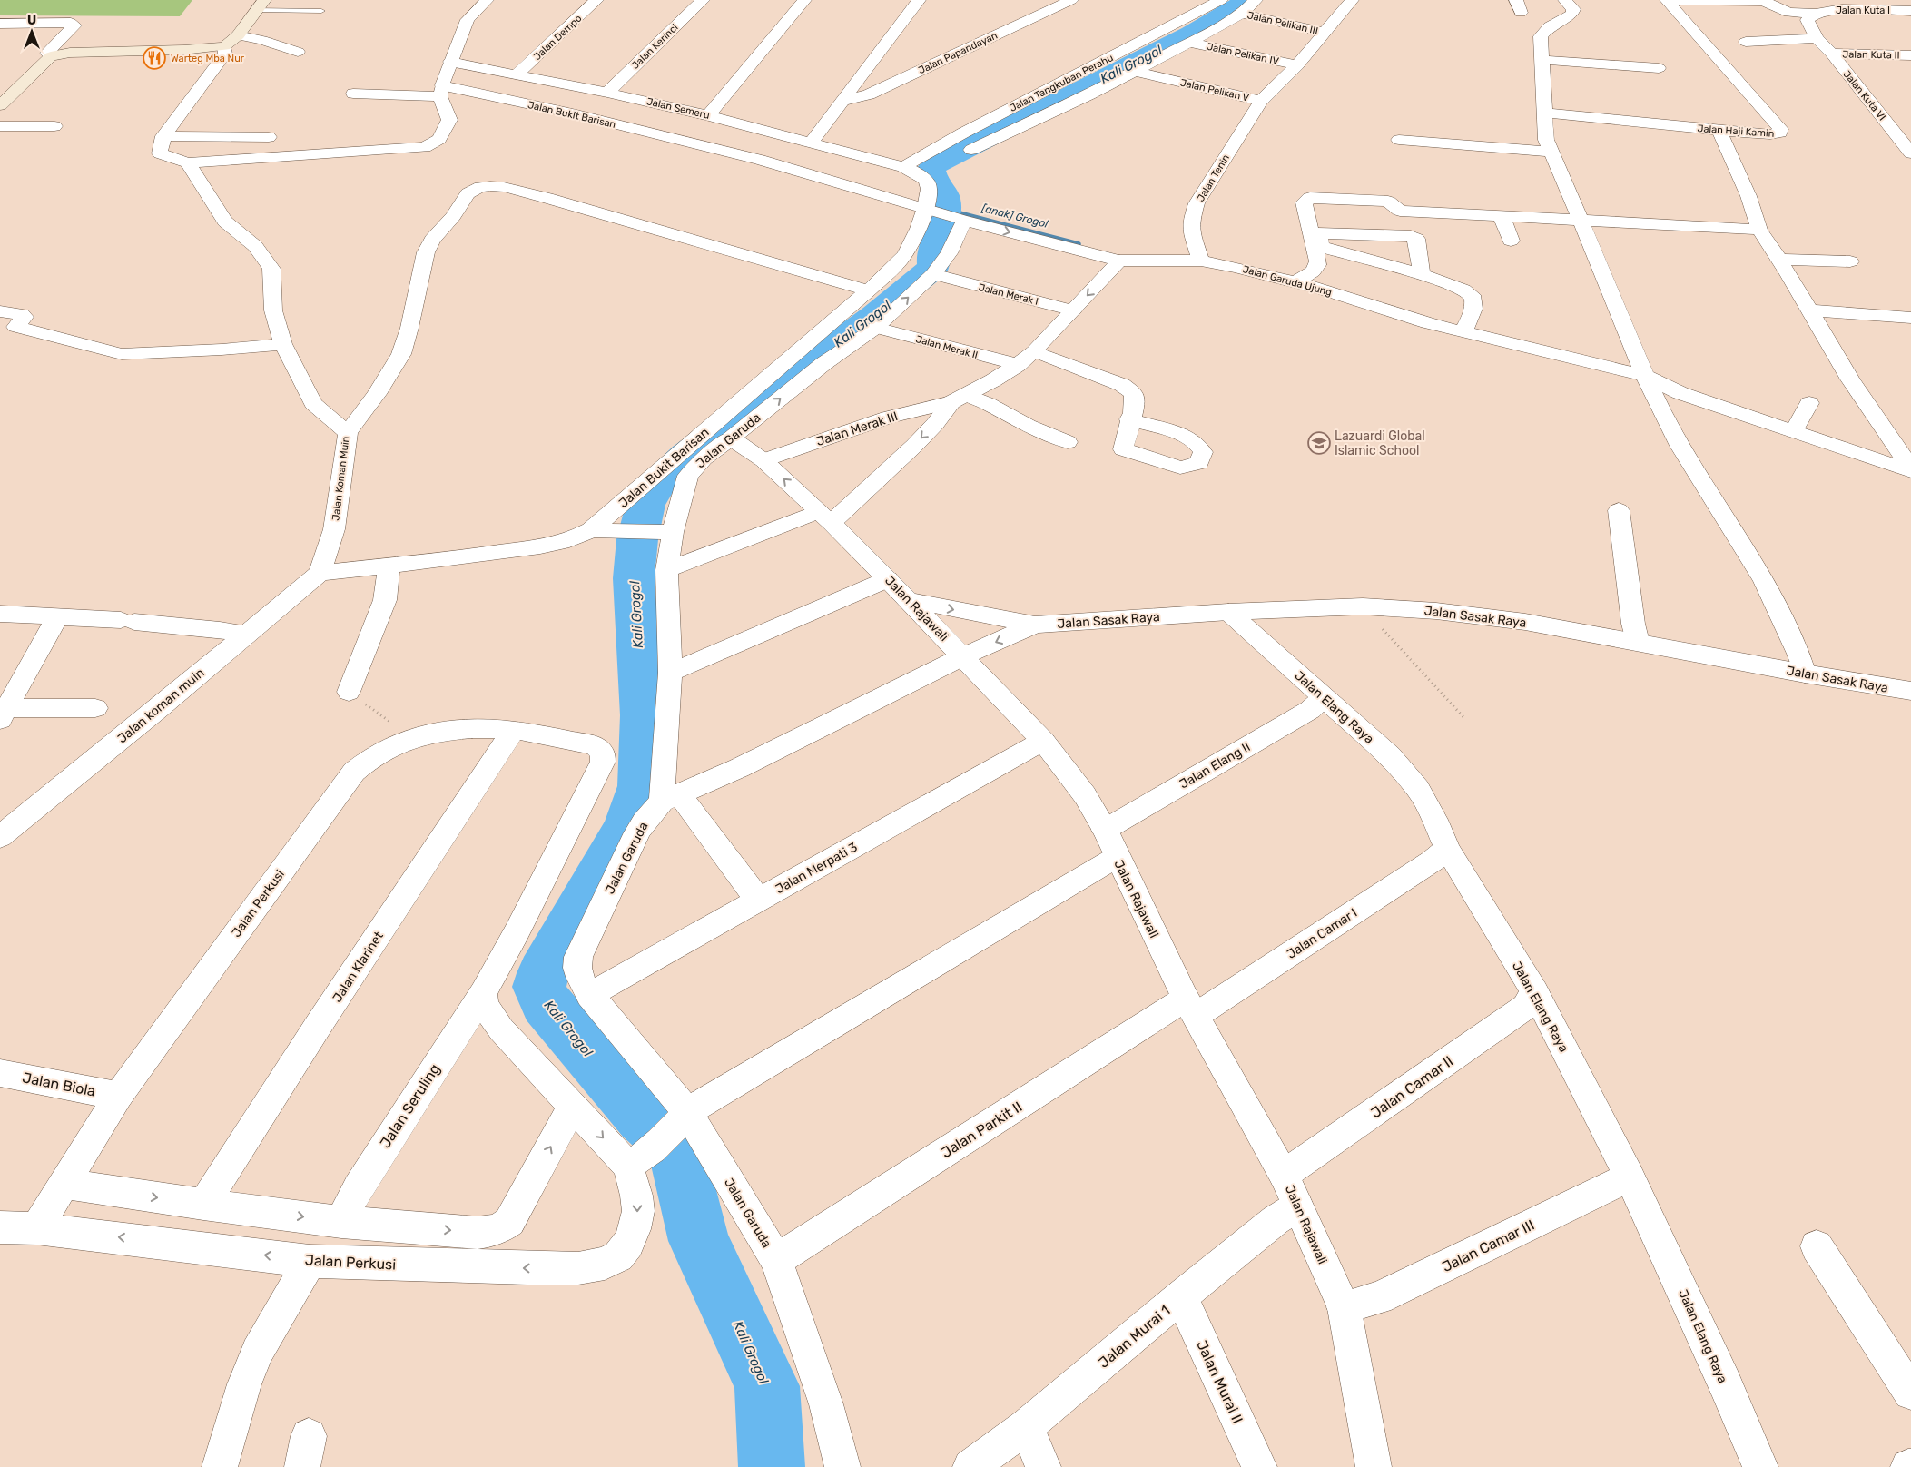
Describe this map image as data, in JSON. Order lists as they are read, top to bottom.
{
  "streets": {
    "street": [
      "Jalan Kuta I",
      "Jalan Pelikan III",
      "Jalan Dempo",
      "Jalan Kerinci",
      "Jalan Papandayan",
      "Jalan Pelikan IV",
      "Jalan Kuta II",
      "Jalan Tangkuban Perahu",
      "Jalan Pelikan V",
      "Jalan Kuta VI",
      "Jalan Semeru",
      "Jalan Bukit Barisan",
      "Jalan Haji Kamin",
      "Jalan Tenin",
      "Jalan Garuda Ujung",
      "Jalan Merak I",
      "Jalan Merak II",
      "Jalan Merak III",
      "Jalan Garuda",
      "Jalan Koman Muin",
      "Jalan Rajawali",
      "Jalan Sasak Raya",
      "Jalan koman muin",
      "Jalan Elang Raya",
      "Jalan Elang II",
      "Jalan Merpati 3",
      "Jalan Perkusi",
      "Jalan Camar I",
      "Jalan Klarinet",
      "Jalan Biola",
      "Jalan Camar II",
      "Jalan Seruling",
      "Jalan Parkit II",
      "Jalan Camar III",
      "Jalan Murai 1",
      "Jalan Murai II"
    ]
  },
  "crossings": [
    ["Jalan Kuta I", "Jalan Kuta VI"],
    ["Jalan Pelikan III", "Jalan Tenin"],
    ["Jalan Dempo", "Jalan Semeru"],
    ["Jalan Kerinci", "Jalan Semeru"],
    ["Jalan Pelikan IV", "Jalan Tenin"],
    ["Jalan Kuta II", "Jalan Kuta VI"],
    ["Jalan Tangkuban Perahu", "Jalan Semeru"],
    ["Jalan Tangkuban Perahu", "Jalan Bukit Barisan"],
    ["Jalan Pelikan V", "Jalan Tenin"],
    ["Jalan Semeru", "Jalan Bukit Barisan"],
    ["Jalan Bukit Barisan", "Jalan Garuda Ujung"],
    ["Jalan Bukit Barisan", "Jalan Koman Muin"],
    ["Jalan Bukit Barisan", "Jalan koman muin"],
    ["Jalan Tenin", "Jalan Garuda Ujung"],
    ["Jalan Garuda Ujung", "Jalan Garuda"],
    ["Jalan Merak I", "Jalan Garuda"],
    ["Jalan Merak II", "Jalan Garuda"],
    ["Jalan Merak III", "Jalan Rajawali"],
    ["Jalan Garuda", "Jalan Rajawali"],
    ["Jalan Garuda", "Jalan Sasak Raya"],
    ["Jalan Garuda", "Jalan Merpati 3"],
    ["Jalan Garuda", "Jalan Parkit II"],
    ["Jalan Koman Muin", "Jalan koman muin"],
    ["Jalan Rajawali", "Jalan Sasak Raya"],
    ["Jalan Rajawali", "Jalan Elang II"],
    ["Jalan Rajawali", "Jalan Merpati 3"],
    ["Jalan Rajawali", "Jalan Camar I"],
    ["Jalan Rajawali", "Jalan Camar II"],
    ["Jalan Rajawali", "Jalan Parkit II"],
    ["Jalan Rajawali", "Jalan Camar III"],
    ["Jalan Rajawali", "Jalan Murai 1"],
    ["Jalan Sasak Raya", "Jalan Elang Raya"],
    ["Jalan Elang Raya", "Jalan Elang II"],
    ["Jalan Elang Raya", "Jalan Camar I"],
    ["Jalan Elang Raya", "Jalan Camar II"],
    ["Jalan Elang Raya", "Jalan Camar III"],
    ["Jalan Perkusi", "Jalan Klarinet"],
    ["Jalan Perkusi", "Jalan Biola"],
    ["Jalan Perkusi", "Jalan Seruling"],
    ["Jalan Camar I", "Jalan Parkit II"],
    ["Jalan Klarinet", "Jalan Seruling"],
    ["Jalan Murai 1", "Jalan Murai II"]
  ],
  "water": ["Kali Grogol", "[anak] Grogol"],
  "places": {
    "restaurant": ["Warteg Mba Nur"],
    "school or university": ["Lazuardi Global Islamic School"]
  },
  "north": "top"
}
